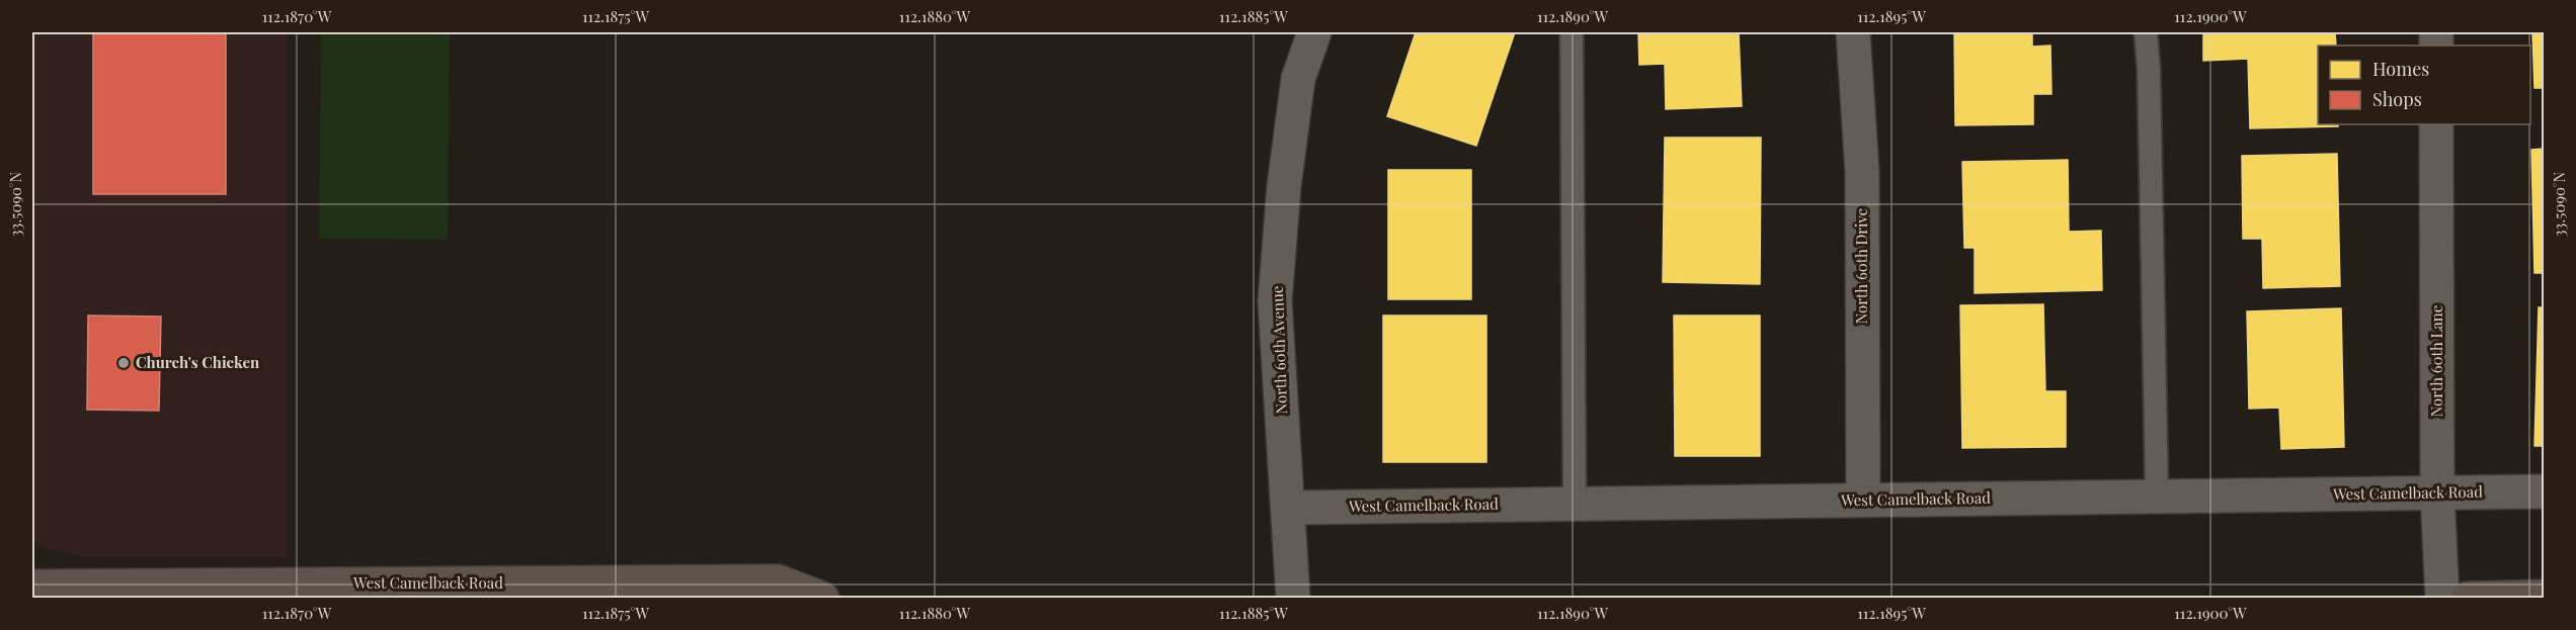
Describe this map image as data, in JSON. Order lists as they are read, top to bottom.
{
  "streets": {
    "main road": ["West Camelback Road"],
    "street": ["North 60th Drive", "North 60th Avenue", "North 60th Lane"]
  },
  "crossings": [
    ["North 60th Drive", "West Camelback Road"],
    ["North 60th Avenue", "West Camelback Road"],
    ["North 60th Lane", "West Camelback Road"]
  ],
  "places": ["Church's Chicken"],
  "legend": ["Homes", "Shops"],
  "coordinates": [
    "112.1870°W",
    "112.1875°W",
    "112.1880°W",
    "112.1885°W",
    "112.1890°W",
    "112.1895°W",
    "112.1900°W",
    "33.5090°N"
  ]
}
